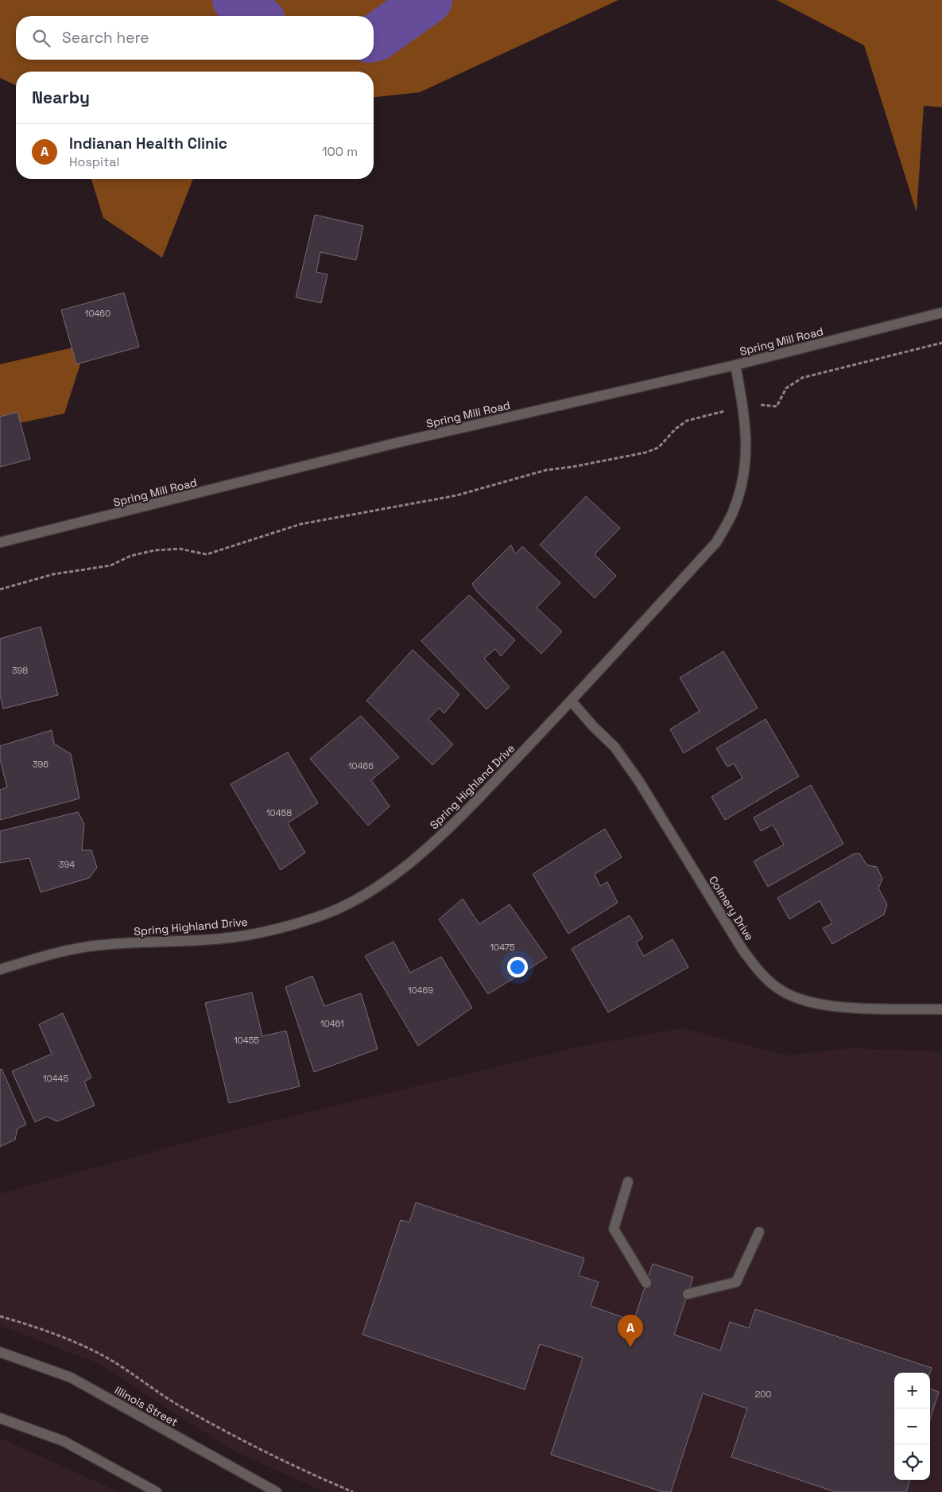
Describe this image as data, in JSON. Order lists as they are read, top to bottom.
{
  "streets": {
    "street": [
      "Spring Mill Road",
      "Spring Highland Drive",
      "Colmery Drive",
      "Illinois Street"
    ]
  },
  "crossings": [
    ["Spring Mill Road", "Spring Highland Drive"],
    ["Spring Highland Drive", "Colmery Drive"]
  ],
  "house_numbers": [
    "10460",
    "398",
    "396",
    "10466",
    "10458",
    "394",
    "10475",
    "10469",
    "10461",
    "10455",
    "10445",
    "200"
  ],
  "page": {
    "search": "Search here",
    "heading": "Nearby",
    "list": [
      {
        "mark": "A",
        "name": "Indianan Health Clinic",
        "note": "Hospital",
        "value": "100 m"
      }
    ],
    "pins": "A",
    "map_buttons": ["+", "−"]
  }
}
